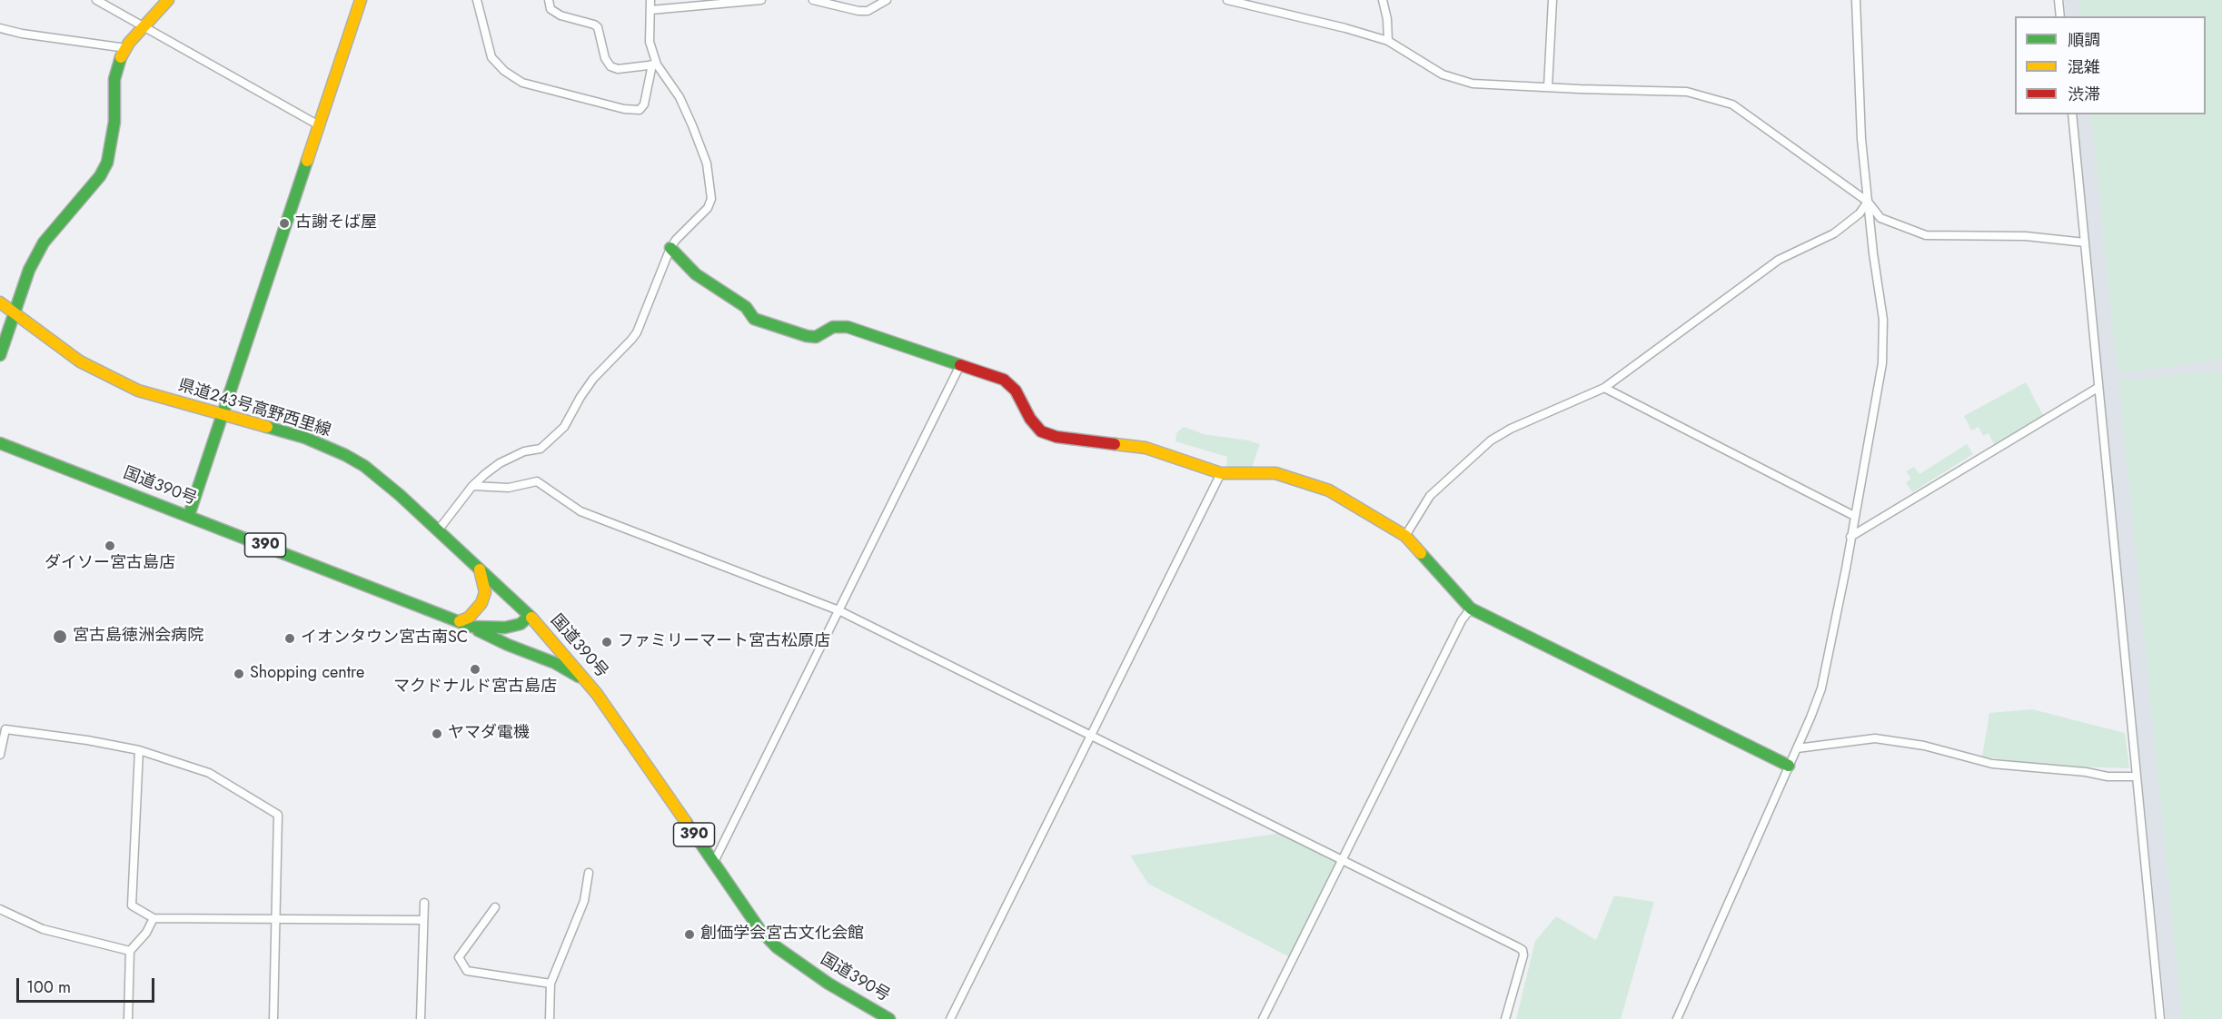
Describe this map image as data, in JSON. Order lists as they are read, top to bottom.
{
  "streets": {
    "main road": ["県道243号高野西里線", "国道390号", "390"]
  },
  "crossings": [
    ["県道243号高野西里線", "国道390号"]
  ],
  "places": [
    "古謝そば屋",
    "ダイソー宮古島店",
    "宮古島徳洲会病院",
    "イオンタウン宮古南SC",
    "ファミリーマート宮古松原店",
    "マクドナルド宮古島店",
    "Shopping centre",
    "ヤマダ電機",
    "創価学会宮古文化会館"
  ],
  "legend": ["順調", "混雑", "渋滞"],
  "scale_bar": "100 m"
}
